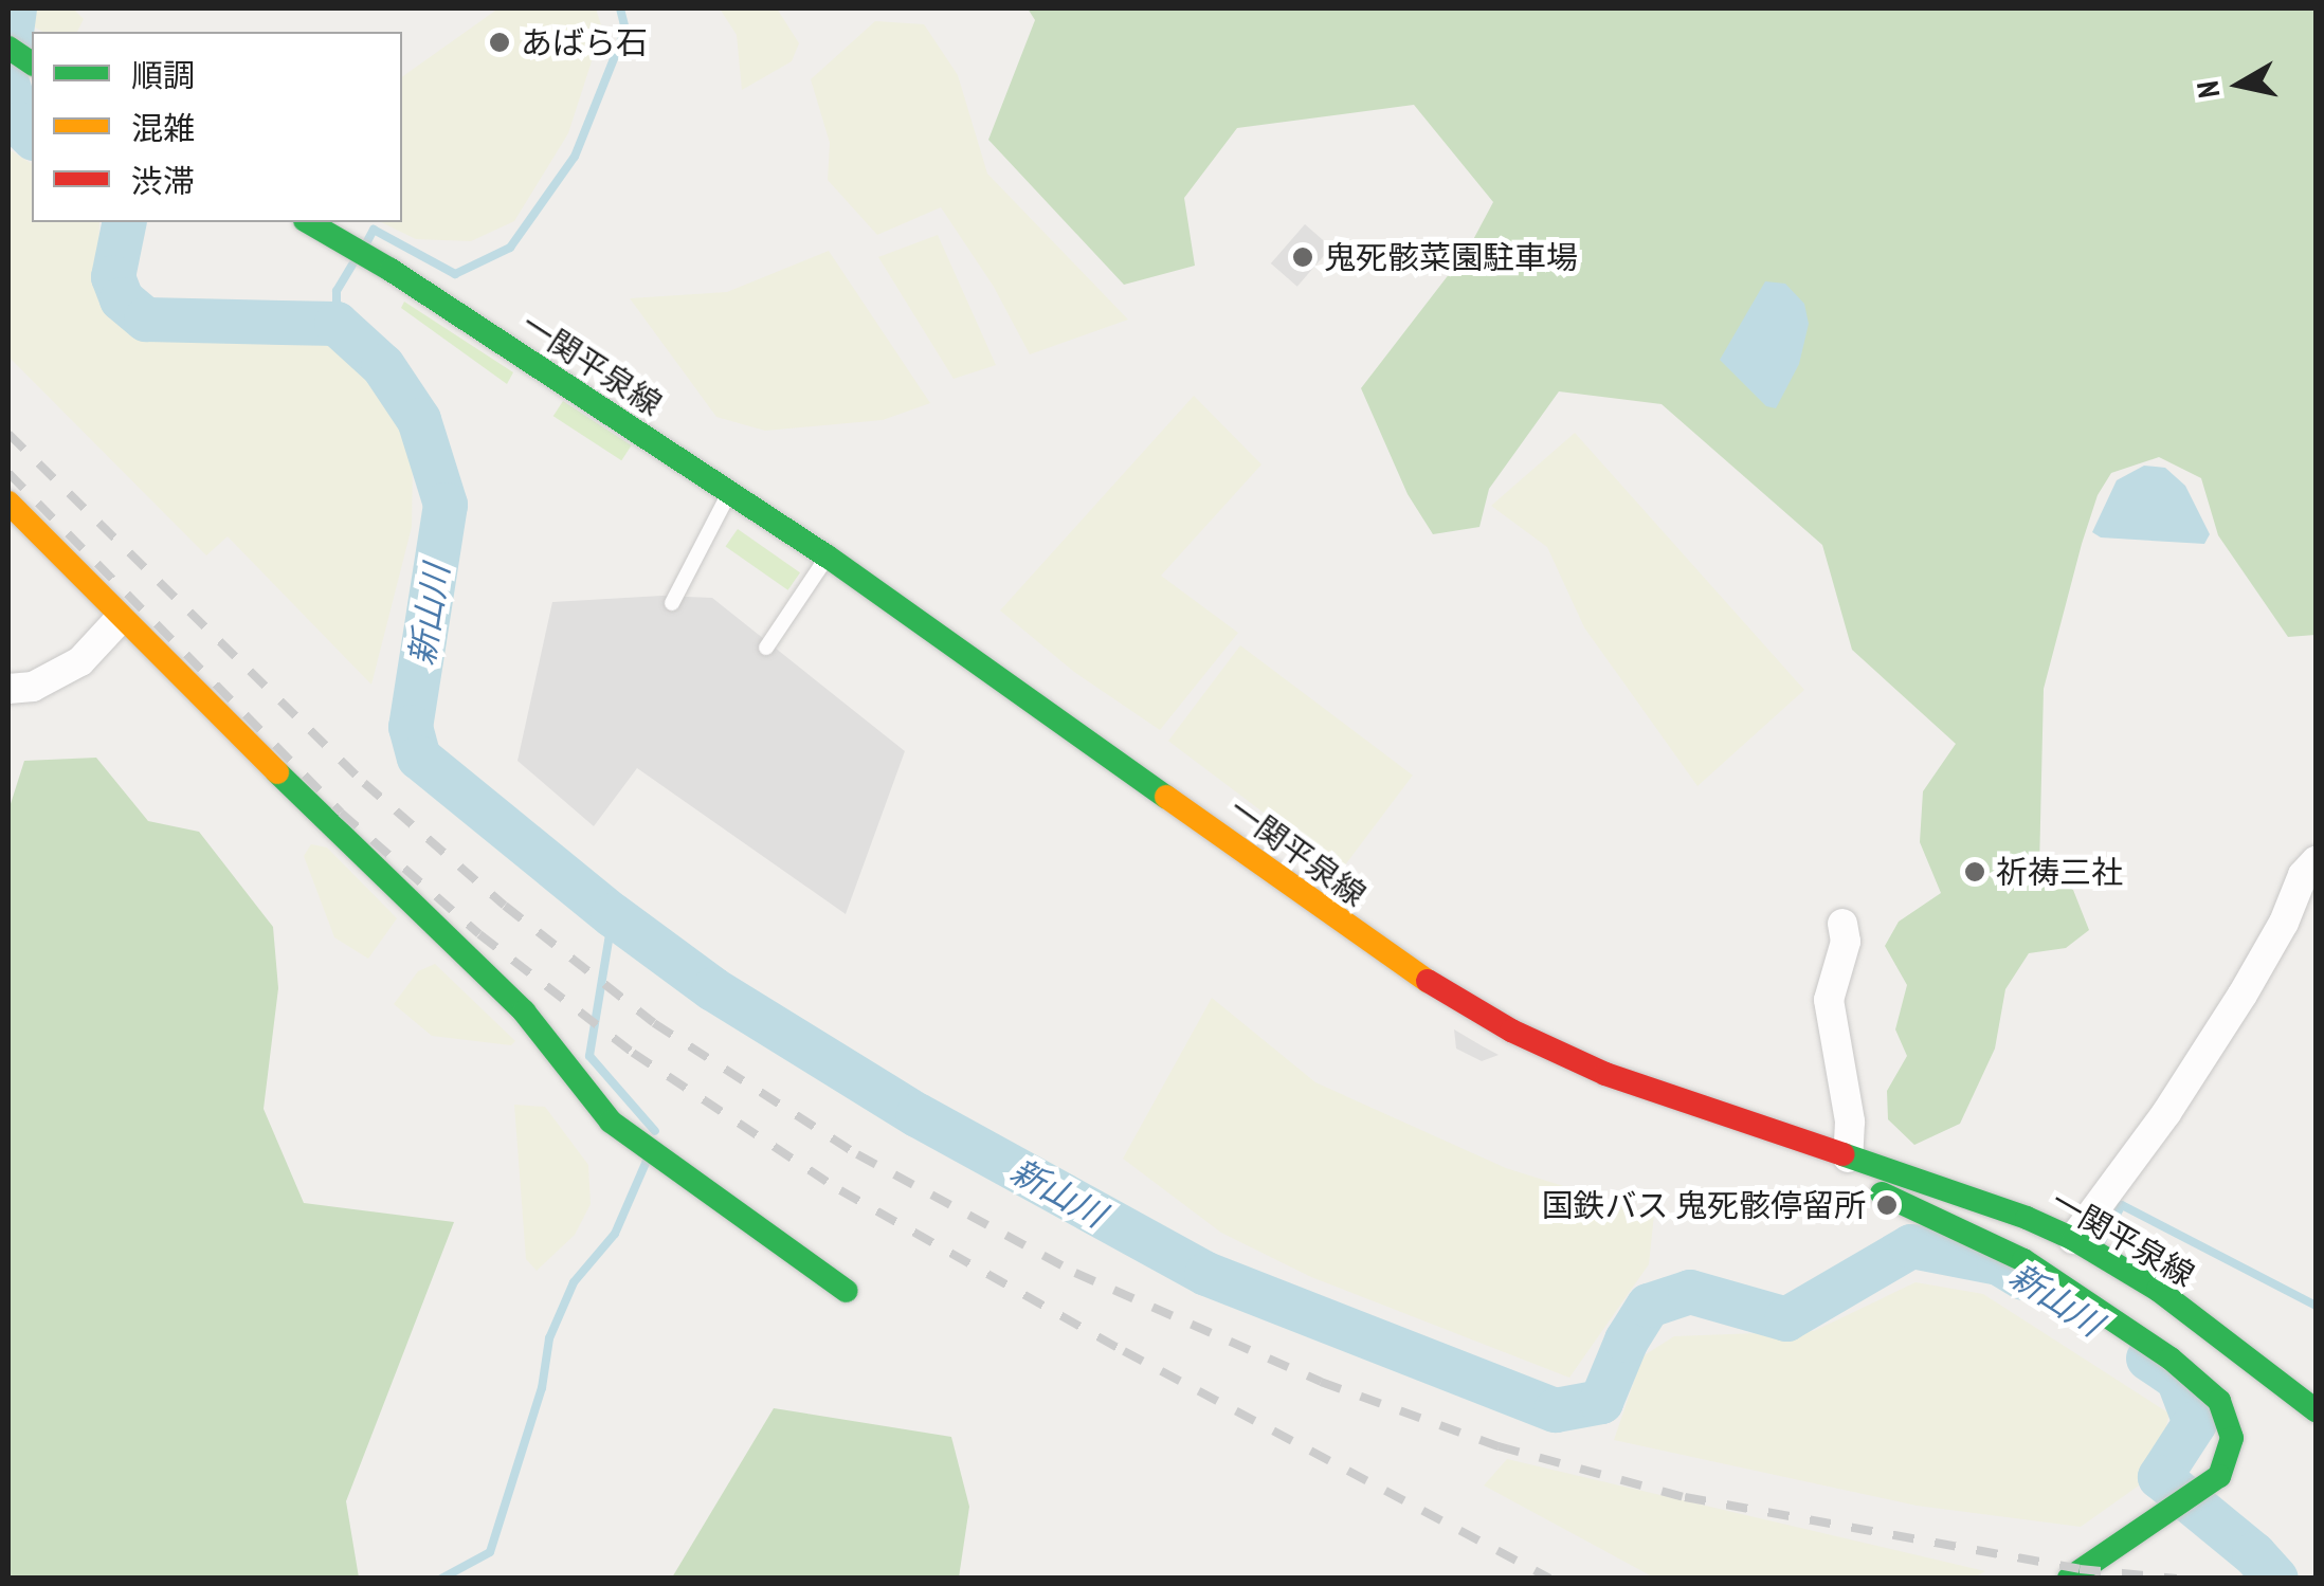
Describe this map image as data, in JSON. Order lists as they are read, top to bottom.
{
  "streets": {
    "main road": ["一関平泉線"]
  },
  "water": ["新山川"],
  "places": [
    "あばら石",
    "鬼死骸菜園駐車場",
    "祈祷三社",
    "国鉄バス 鬼死骸停留所"
  ],
  "legend": ["順調", "混雑", "渋滞"],
  "north": "left"
}
